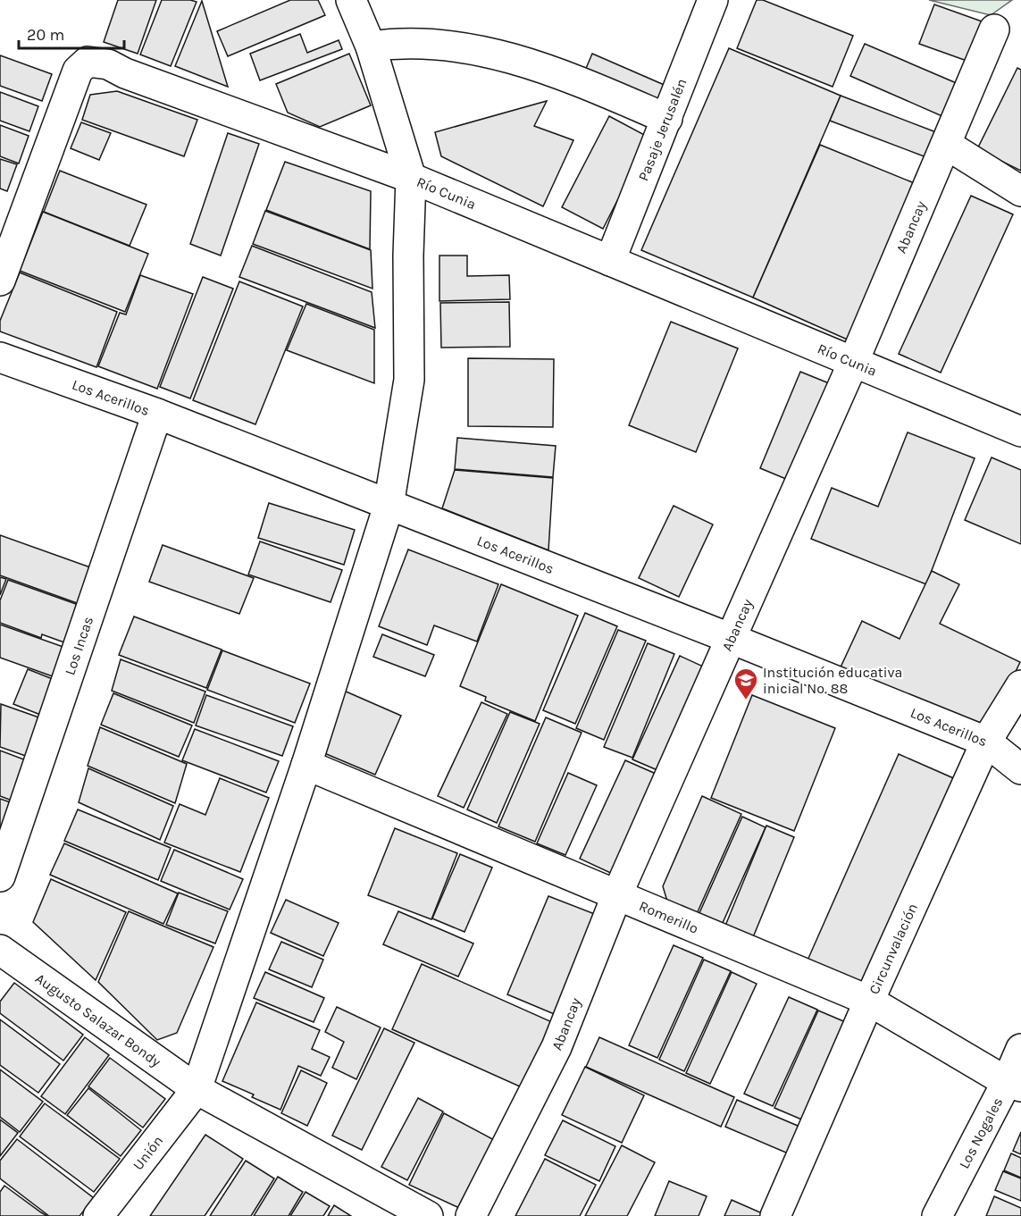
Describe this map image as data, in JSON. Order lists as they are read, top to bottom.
{
  "streets": {
    "street": [
      "Pasaje Jerusalén",
      "Río Cunia",
      "Abancay",
      "Los Acerillos",
      "Los Incas",
      "Romerillo",
      "Circunvalación",
      "Augusto Salazar Bondy",
      "Los Nogales",
      "Unión"
    ]
  },
  "crossings": [
    ["Pasaje Jerusalén", "Río Cunia"],
    ["Río Cunia", "Abancay"],
    ["Río Cunia", "Unión"],
    ["Abancay", "Los Acerillos"],
    ["Abancay", "Romerillo"],
    ["Los Acerillos", "Los Incas"],
    ["Los Acerillos", "Circunvalación"],
    ["Los Acerillos", "Unión"],
    ["Romerillo", "Circunvalación"],
    ["Romerillo", "Los Nogales"],
    ["Romerillo", "Unión"],
    ["Augusto Salazar Bondy", "Unión"]
  ],
  "places": {
    "school or university": ["Institución educativa inicial No. 88"]
  },
  "scale_bar": "20 m"
}
